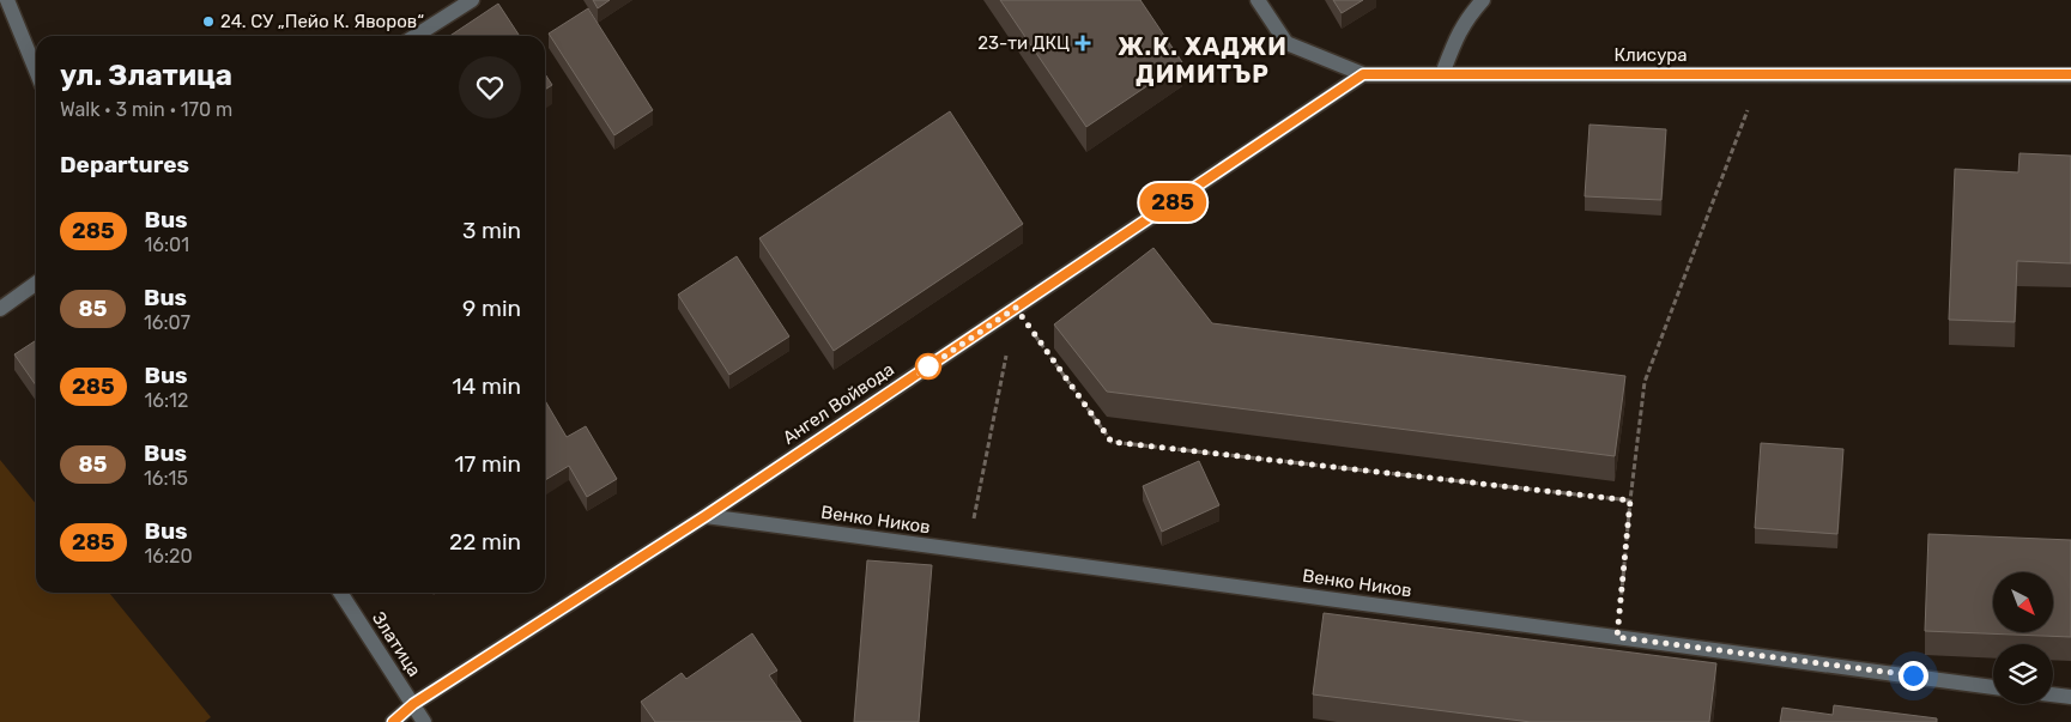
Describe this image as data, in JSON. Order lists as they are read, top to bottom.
{
  "streets": {
    "street": [
      "Клисура",
      "Ангел Войвода",
      "Венко Ников",
      "Златица"
    ]
  },
  "crossings": [
    ["Клисура", "Ангел Войвода"],
    ["Ангел Войвода", "Венко Ников"],
    ["Ангел Войвода", "Златица"]
  ],
  "districts": ["Ж.К. ХАДЖИ ДИМИТЪР"],
  "places": {
    "other": ["24. СУ „Пейо К. Яворов“"],
    "health": ["23-ти ДКЦ"]
  },
  "lines": ["bus line 285"],
  "north": "bottom right",
  "page": {
    "on_map": "285",
    "heading": [
      ["ул. Златица", "Walk · 3 min · 170 m"],
      "Departures"
    ],
    "list": [
      {
        "mark": "285",
        "name": "Bus",
        "note": "16:01",
        "value": "3 min"
      },
      {
        "mark": "85",
        "name": "Bus",
        "note": "16:07",
        "value": "9 min"
      },
      {
        "mark": "285",
        "name": "Bus",
        "note": "16:12",
        "value": "14 min"
      },
      {
        "mark": "85",
        "name": "Bus",
        "note": "16:15",
        "value": "17 min"
      },
      {
        "mark": "285",
        "name": "Bus",
        "note": "16:20",
        "value": "22 min"
      }
    ]
  }
}
